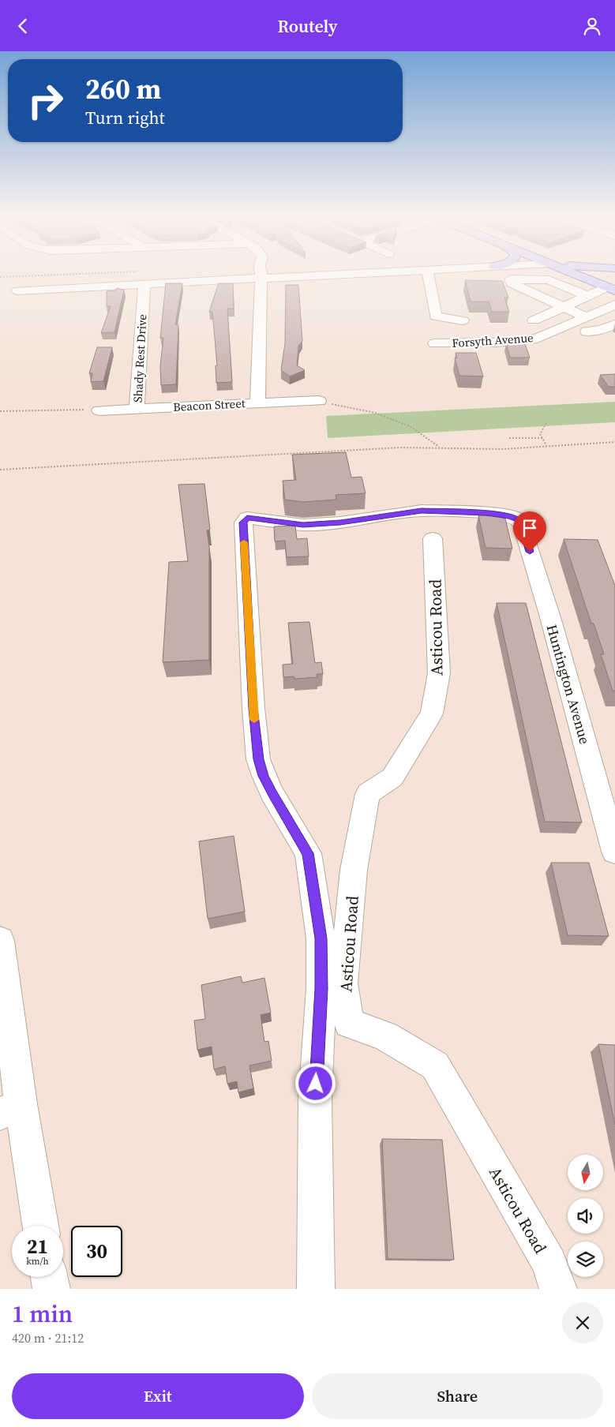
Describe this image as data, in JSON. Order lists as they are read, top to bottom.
{
  "streets": {
    "street": [
      "Forsyth Avenue",
      "Shady Rest Drive",
      "Beacon Street",
      "Asticou Road",
      "Huntington Avenue"
    ]
  },
  "crossings": [
    ["Shady Rest Drive", "Beacon Street"]
  ],
  "north": "bottom",
  "page": {
    "header": "Routely",
    "turn": ["260 m", "Turn right"],
    "speed": "21 km/h",
    "limit": "30",
    "heading": ["1 min", "420 m · 21:12"],
    "buttons": ["Exit", "Share"]
  }
}
